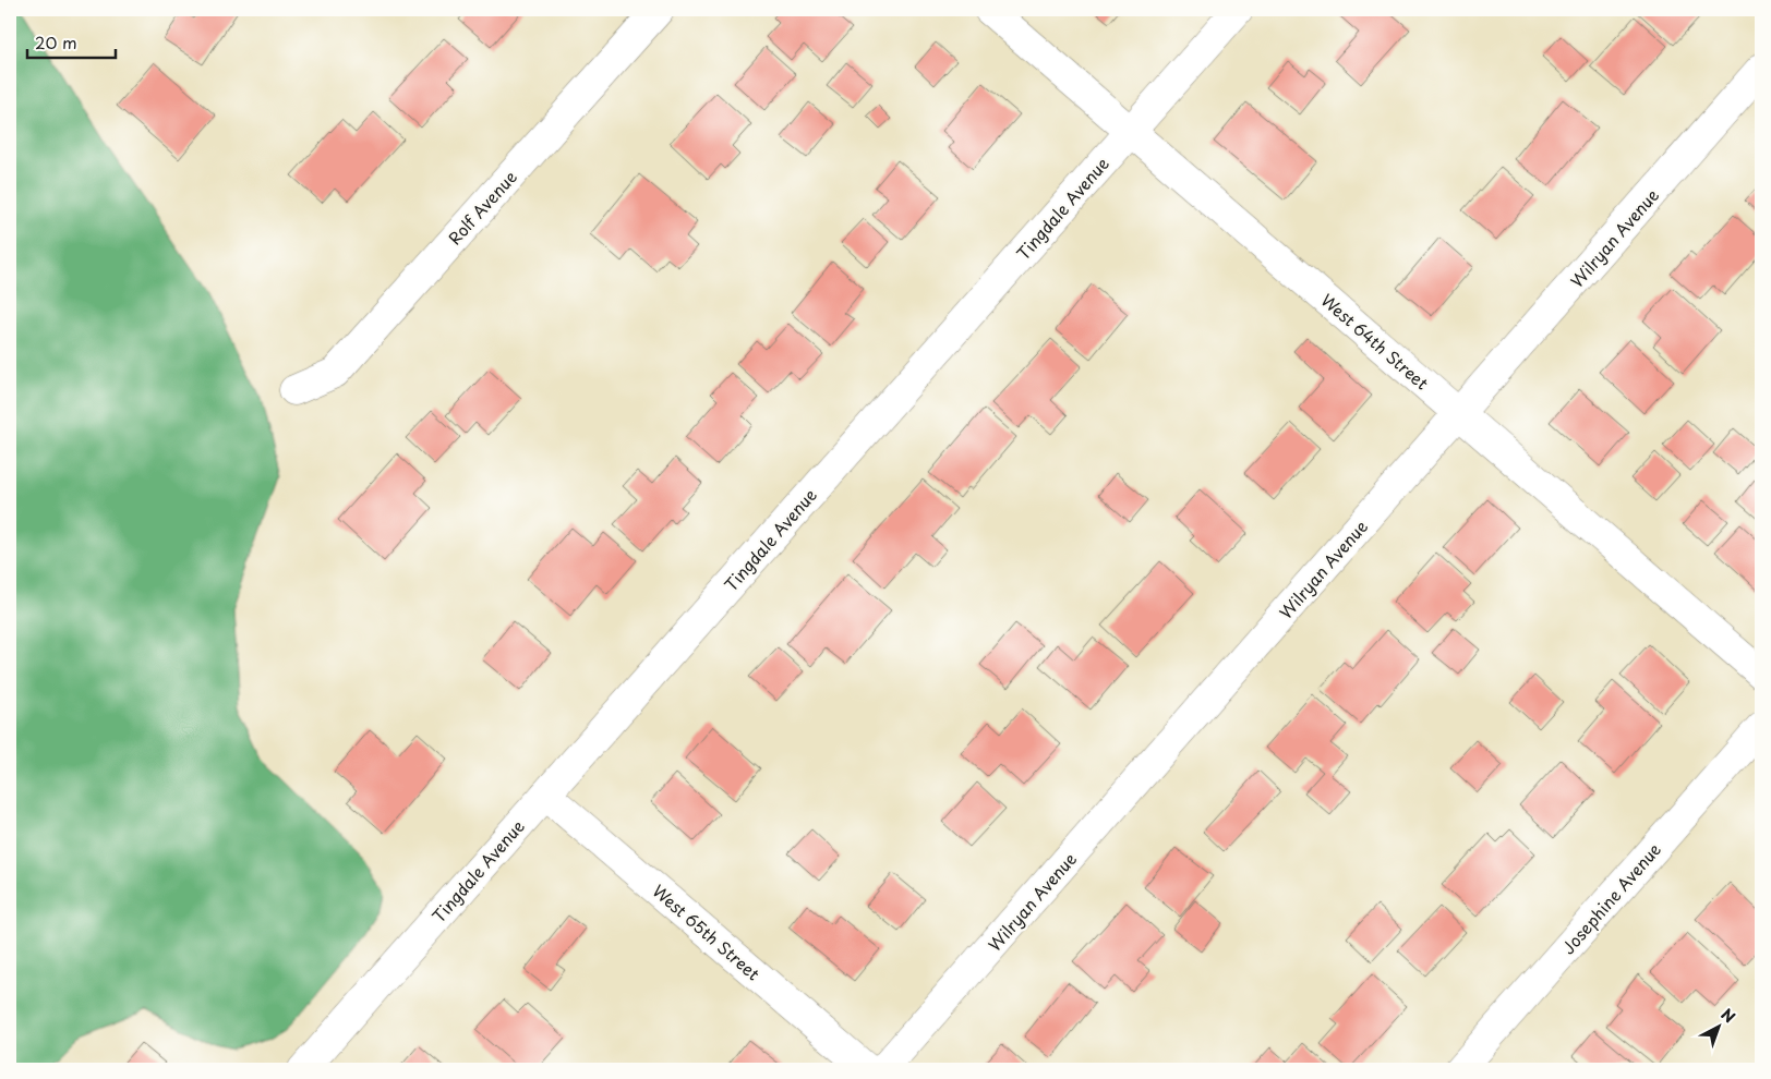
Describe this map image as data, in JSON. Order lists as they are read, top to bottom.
{
  "streets": {
    "street": [
      "Rolf Avenue",
      "Tingdale Avenue",
      "Wilryan Avenue",
      "West 64th Street",
      "Josephine Avenue",
      "West 65th Street"
    ]
  },
  "crossings": [
    ["Tingdale Avenue", "West 64th Street"],
    ["Tingdale Avenue", "West 65th Street"],
    ["Wilryan Avenue", "West 64th Street"]
  ],
  "scale_bar": "20 m",
  "north": "top right"
}
